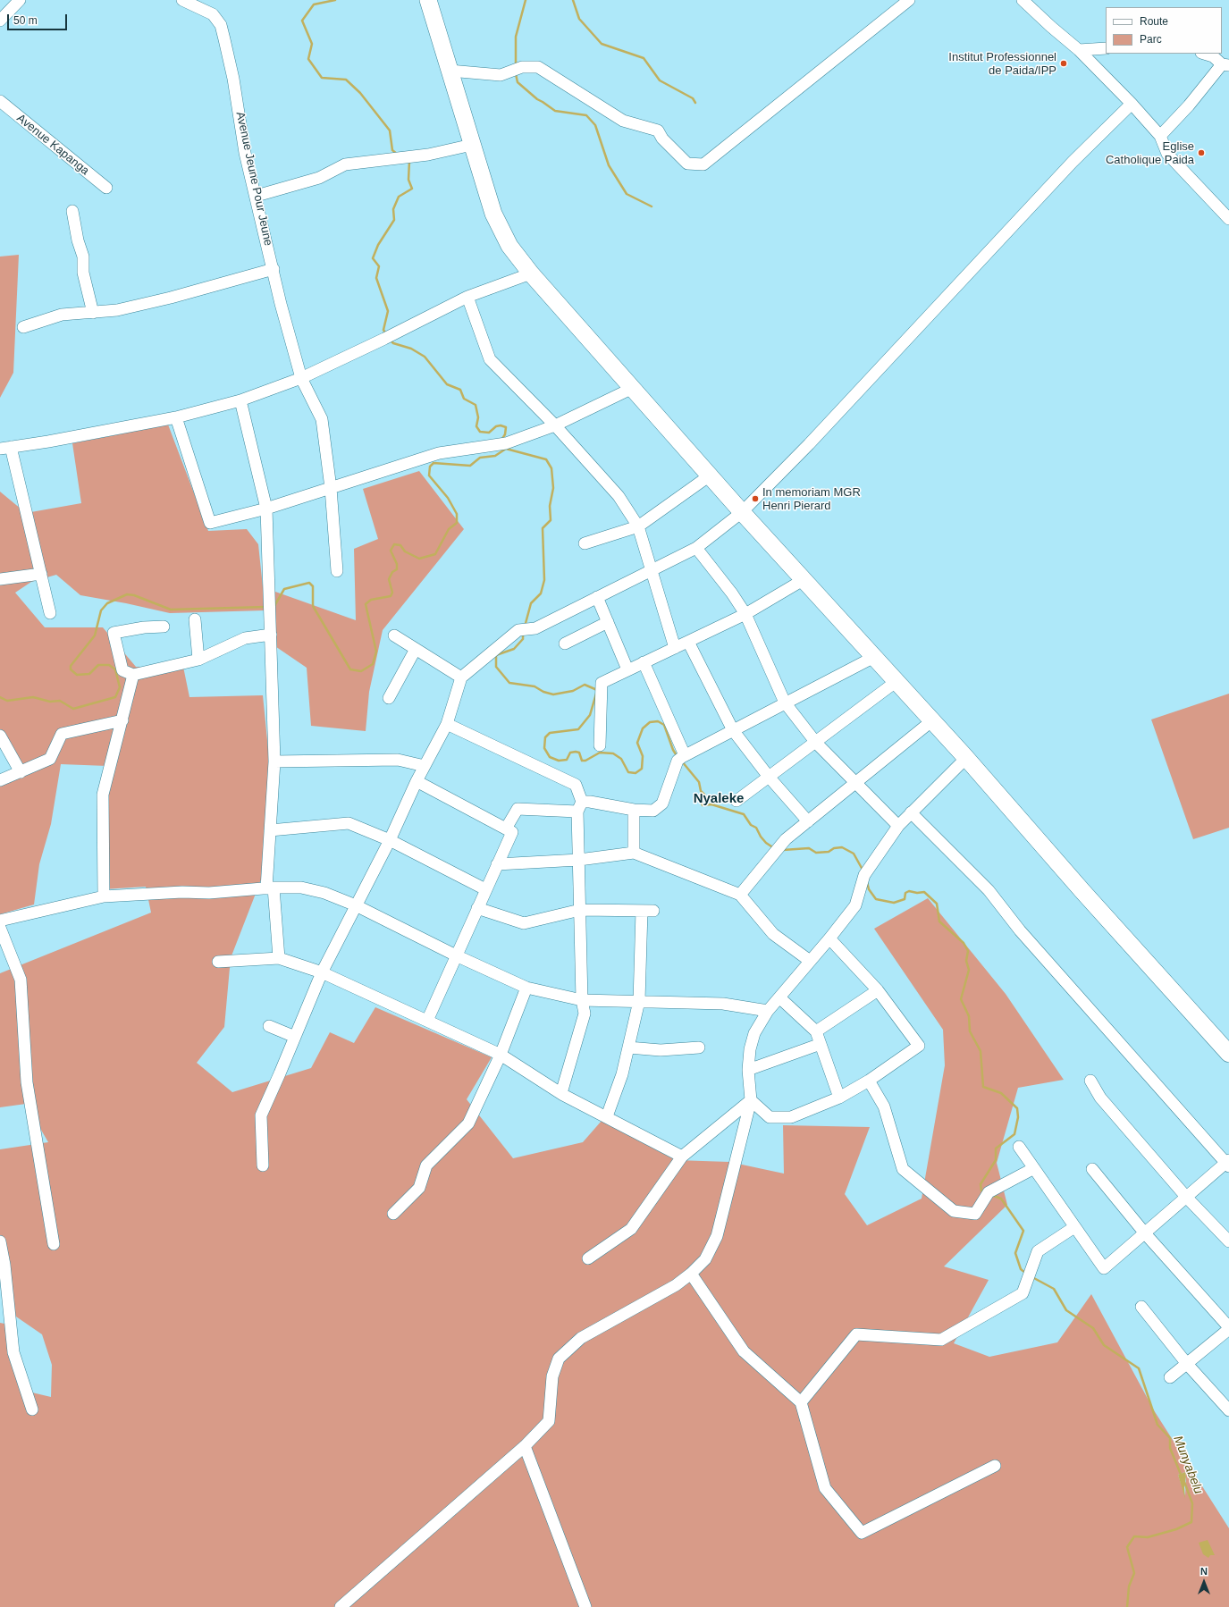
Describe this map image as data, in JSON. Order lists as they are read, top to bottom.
{
  "streets": {
    "street": ["Avenue Kapanga", "Avenue Jeune Pour Jeune"]
  },
  "districts": ["Nyaleke"],
  "water": ["Munyabelu"],
  "places": ["Institut Professionnel de Paida/IPP", "Eglise Catholique Paida", "In memoriam MGR Henri Pierard"],
  "legend": ["Route", "Parc"],
  "scale_bar": "50 m",
  "north": "top"
}
